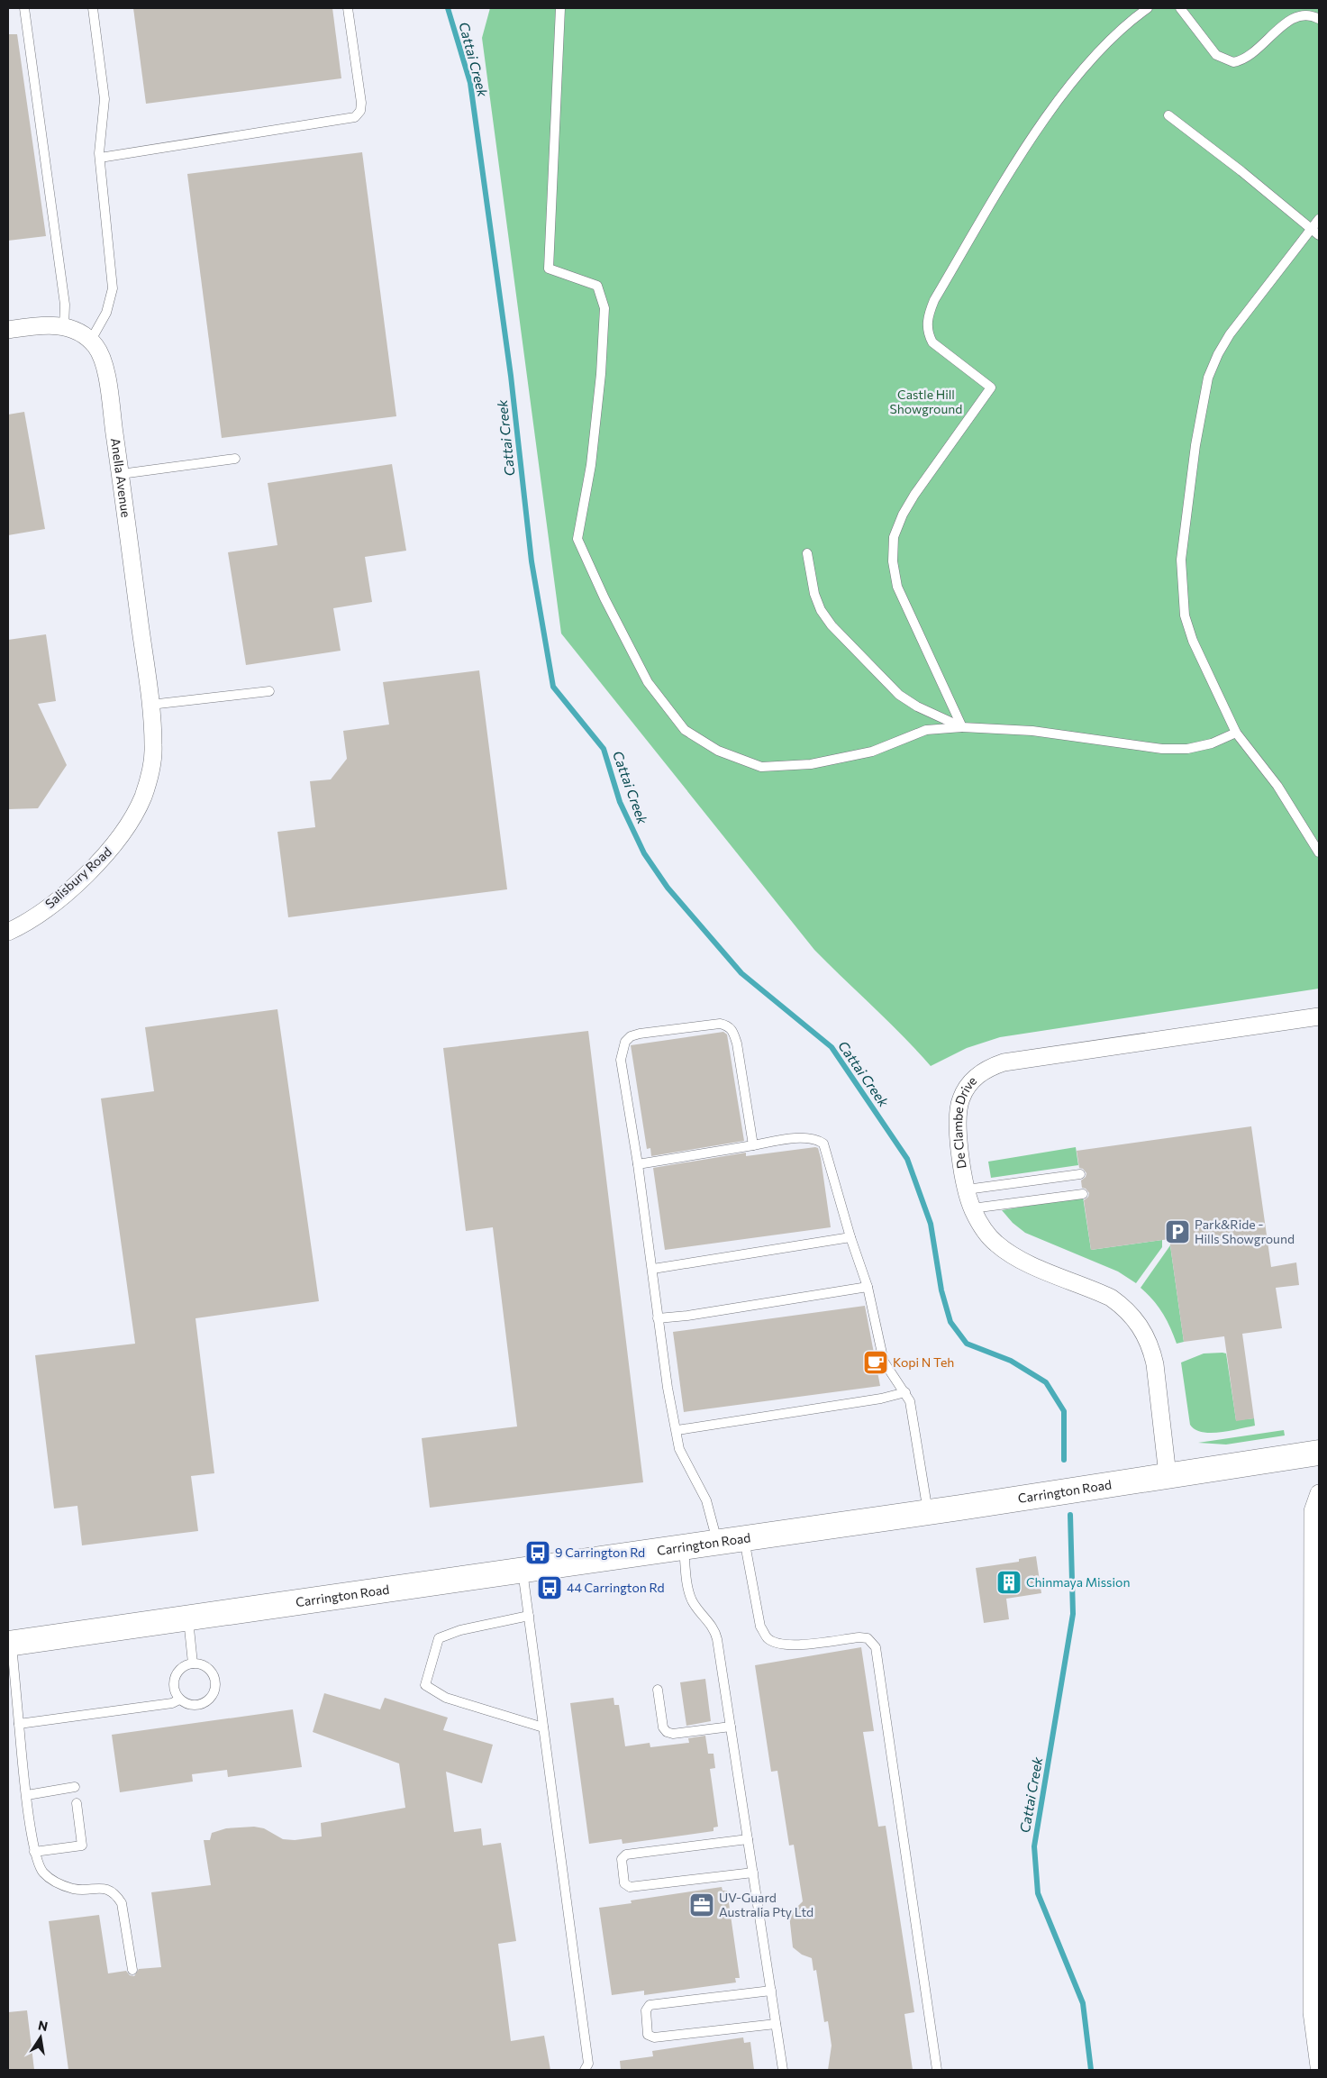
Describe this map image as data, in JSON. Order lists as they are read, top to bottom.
{
  "streets": {
    "main road": ["Carrington Road"],
    "street": ["Anella Avenue", "Salisbury Road", "De Clambe Drive"]
  },
  "crossings": [
    ["Anella Avenue", "Salisbury Road"],
    ["De Clambe Drive", "Carrington Road"]
  ],
  "water": ["Cattai Creek"],
  "parks": ["Castle Hill Showground"],
  "places": {
    "parking": ["Park&Ride - Hills Showground"],
    "cafe": ["Kopi N Teh"],
    "bus stop": ["9 Carrington Rd", "44 Carrington Rd"],
    "building": ["Chinmaya Mission"],
    "office": ["UV-Guard Australia Pty Ltd"]
  },
  "north": "top"
}
